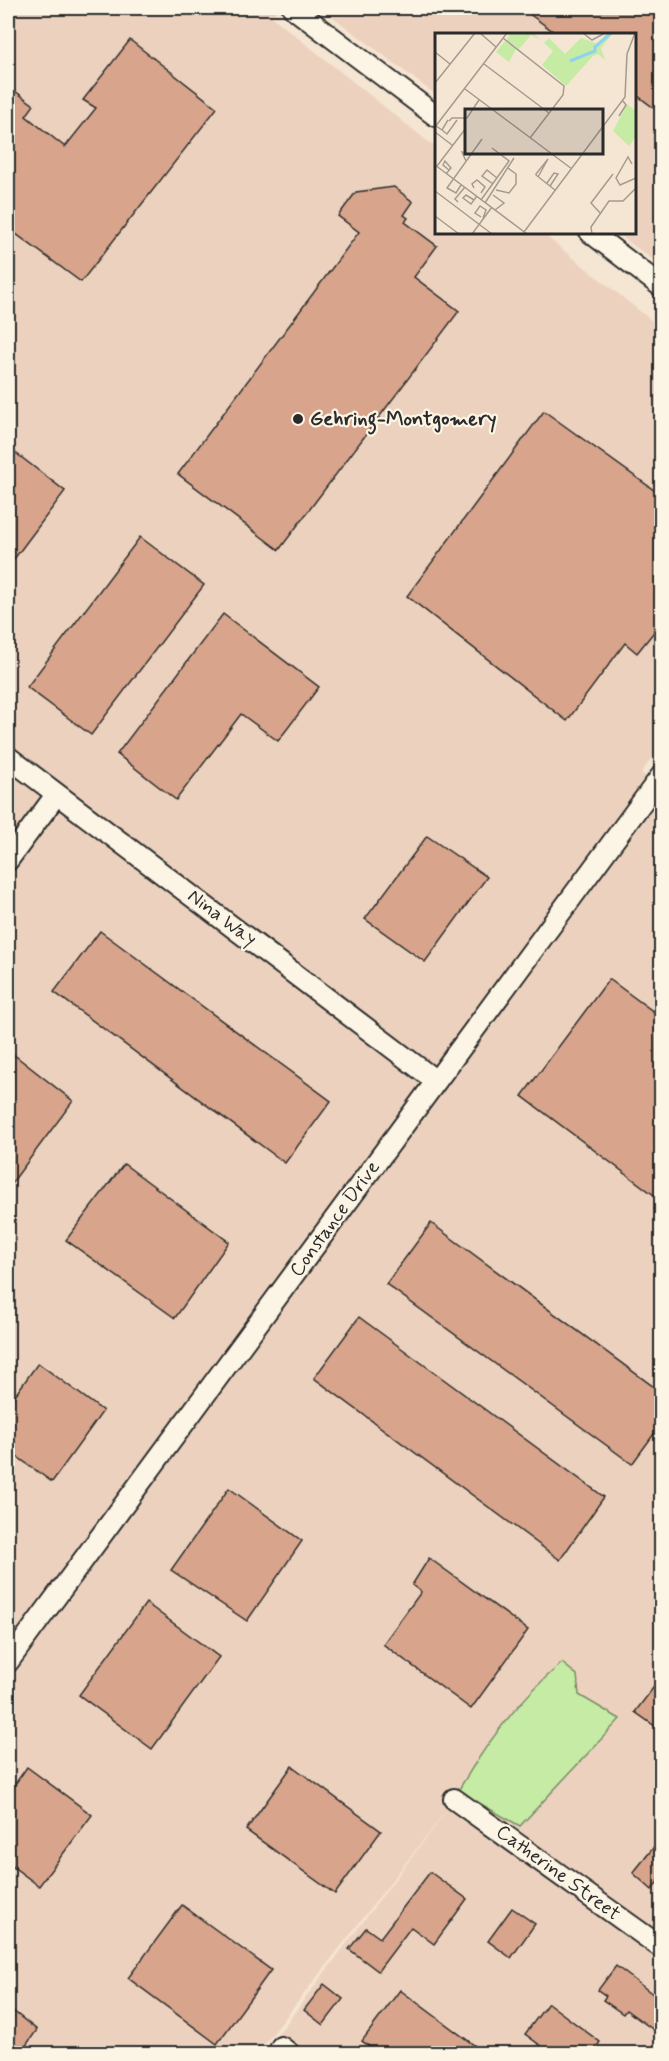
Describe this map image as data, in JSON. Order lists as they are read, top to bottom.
{
  "streets": {
    "street": ["Nina Way", "Constance Drive", "Catherine Street"]
  },
  "crossings": [
    ["Nina Way", "Constance Drive"]
  ],
  "places": ["Gehring-Montgomery"]
}
